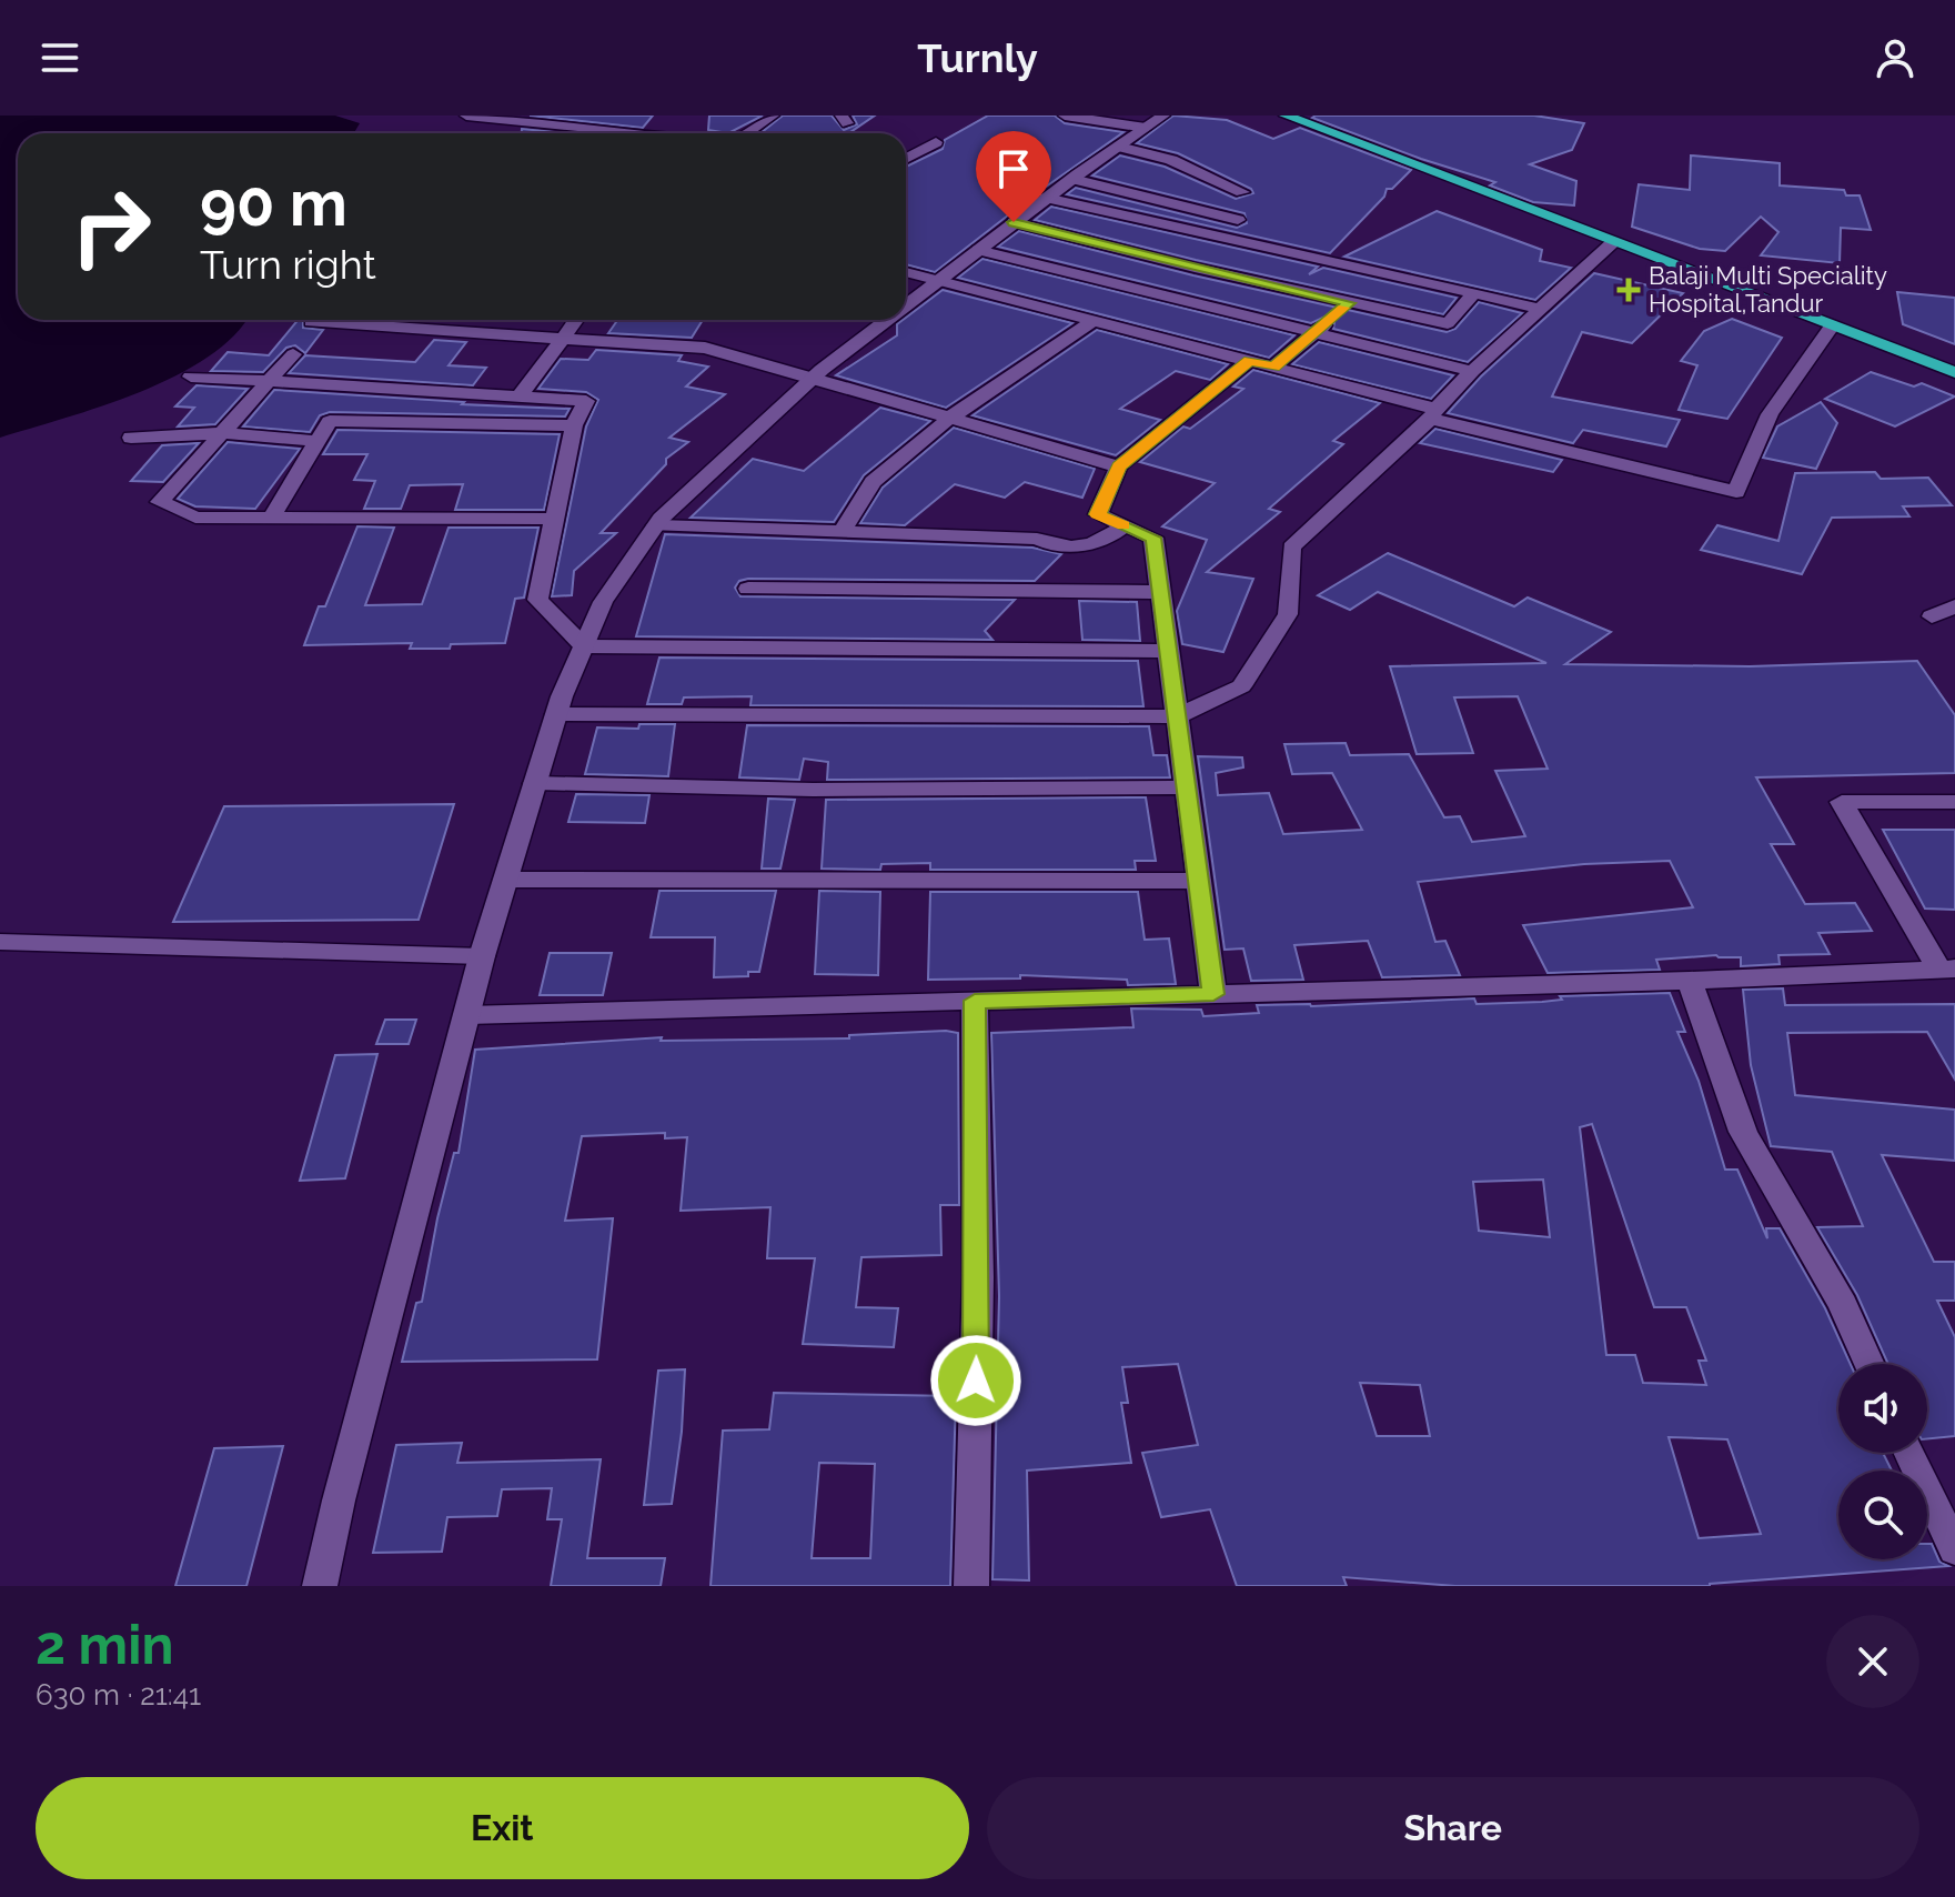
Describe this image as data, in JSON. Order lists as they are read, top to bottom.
{
  "places": {
    "health": ["Balaji Multi Speciality Hospital,Tandur"]
  },
  "page": {
    "header": "Turnly",
    "turn": ["90 m", "Turn right"],
    "heading": ["2 min", "630 m · 21:41"],
    "buttons": ["Exit", "Share"]
  }
}
